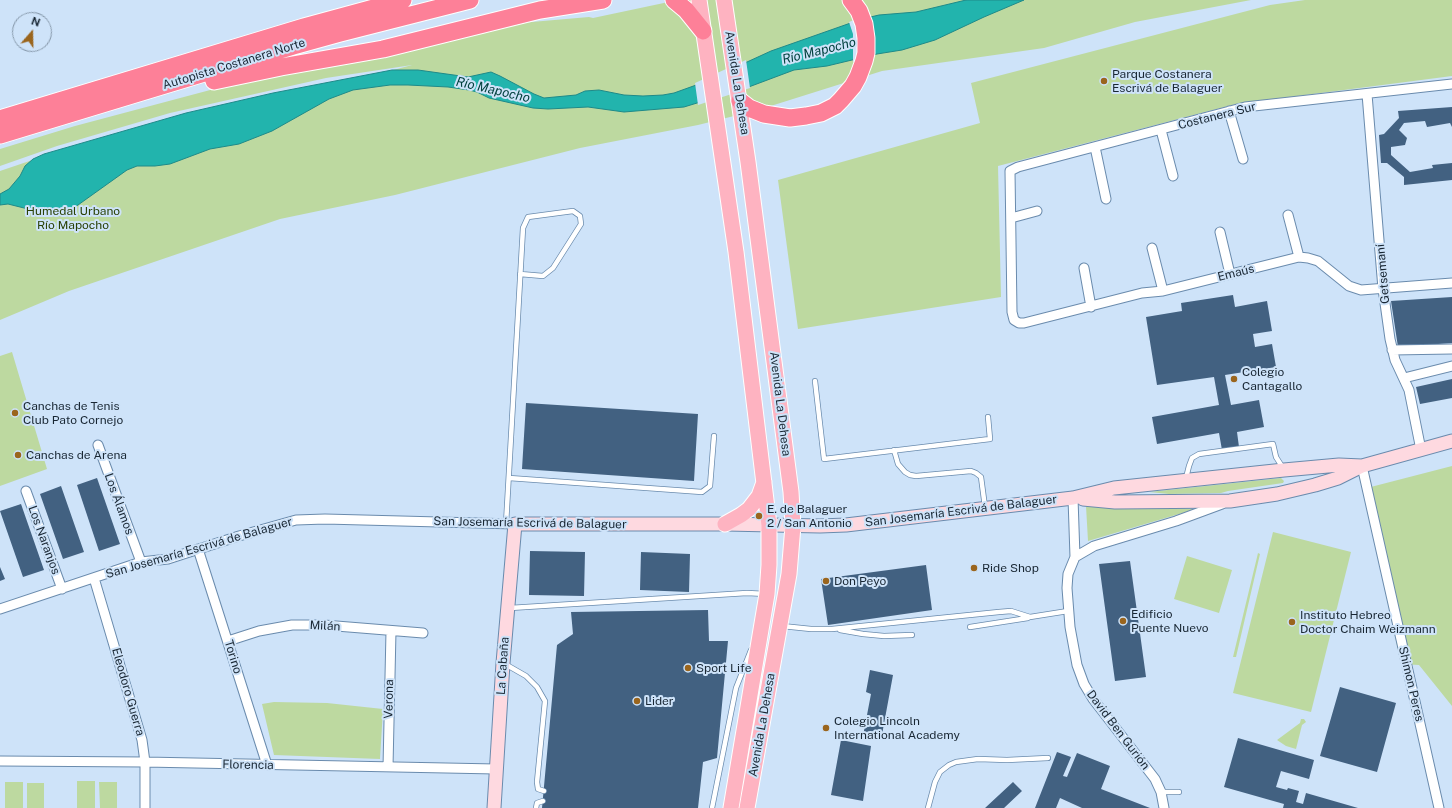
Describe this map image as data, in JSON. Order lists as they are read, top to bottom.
{
  "streets": {
    "highway": ["Autopista Costanera Norte"],
    "main road": ["Avenida La Dehesa"],
    "street": [
      "Costanera Sur",
      "Emaús",
      "Getsemaní",
      "Los Álamos",
      "San Josemaría Escrivá de Balaguer",
      "Los Naranjos",
      "Milán",
      "Torino",
      "La Cabaña",
      "Shimon Peres",
      "Eleodoro Guerra",
      "Verona",
      "David Ben Gurión",
      "Florencia"
    ]
  },
  "crossings": [
    ["Avenida La Dehesa", "San Josemaría Escrivá de Balaguer"],
    ["Costanera Sur", "Emaús"],
    ["Costanera Sur", "Getsemaní"],
    ["Emaús", "Getsemaní"],
    ["Getsemaní", "San Josemaría Escrivá de Balaguer"],
    ["Los Álamos", "San Josemaría Escrivá de Balaguer"],
    ["San Josemaría Escrivá de Balaguer", "Los Naranjos"],
    ["San Josemaría Escrivá de Balaguer", "Torino"],
    ["San Josemaría Escrivá de Balaguer", "La Cabaña"],
    ["San Josemaría Escrivá de Balaguer", "Shimon Peres"],
    ["San Josemaría Escrivá de Balaguer", "Eleodoro Guerra"],
    ["San Josemaría Escrivá de Balaguer", "David Ben Gurión"],
    ["Milán", "Torino"],
    ["Milán", "Verona"],
    ["Torino", "Florencia"],
    ["La Cabaña", "Florencia"],
    ["Eleodoro Guerra", "Florencia"],
    ["Verona", "Florencia"]
  ],
  "water": ["Río Mapocho"],
  "parks": ["Humedal Urbano Río Mapocho"],
  "places": [
    "Parque Costanera Escrivá de Balaguer",
    "Colegio Cantagallo",
    "Canchas de Tenis Club Pato Cornejo",
    "Canchas de Arena",
    "E. de Balaguer 2 / San Antonio",
    "Ride Shop",
    "Don Peyo",
    "Edificio Puente Nuevo",
    "Instituto Hebreo Doctor Chaim Weizmann",
    "Sport Life",
    "Lider",
    "Colegio Lincoln International Academy"
  ],
  "north": "top"
}
